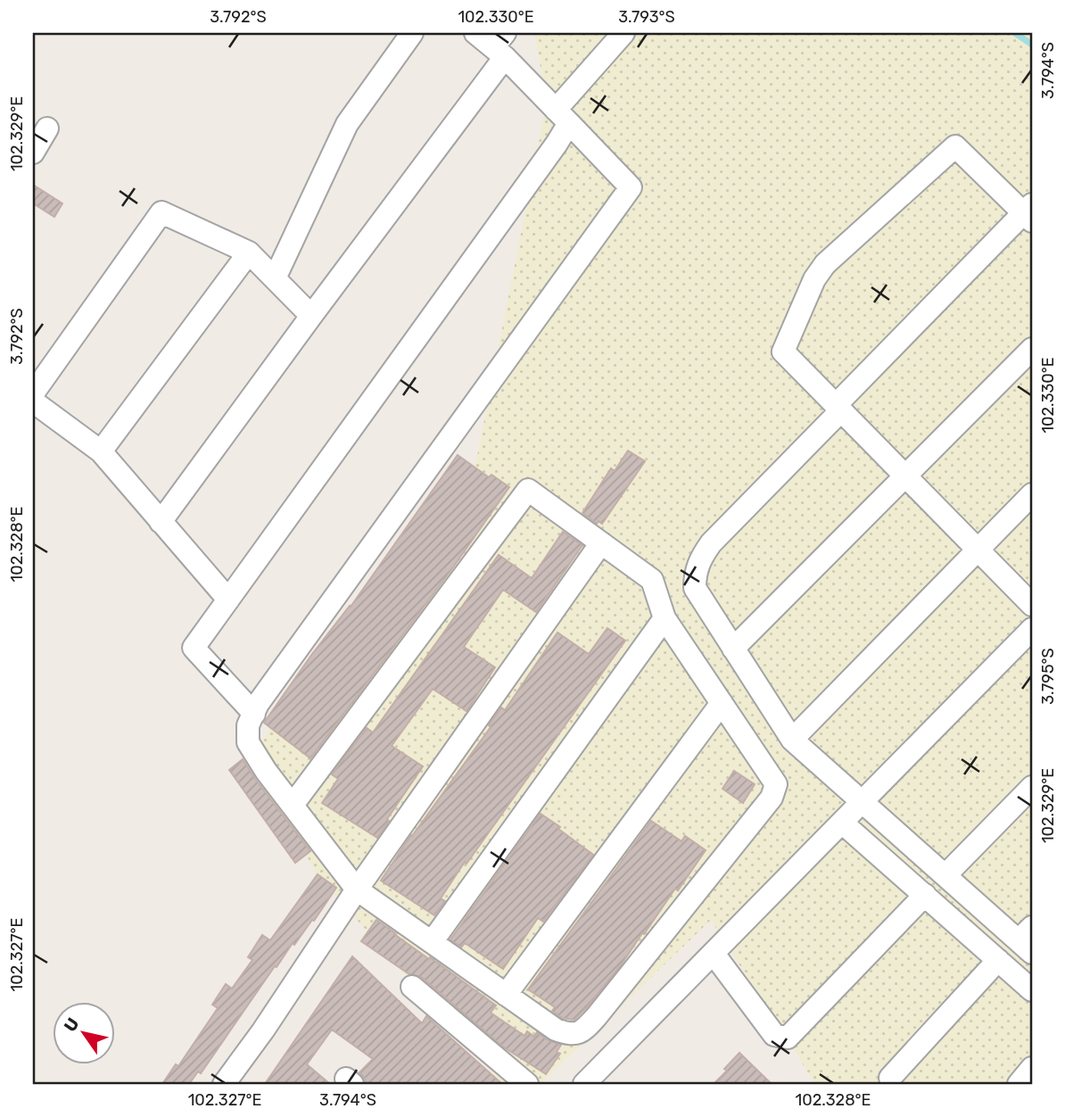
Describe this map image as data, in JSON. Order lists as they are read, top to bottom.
{
  "north": "top left",
  "coordinates": [
    "3.792°S",
    "102.330°E",
    "3.793°S",
    "3.794°S",
    "102.329°E",
    "102.328°E",
    "3.795°S",
    "102.327°E"
  ]
}
